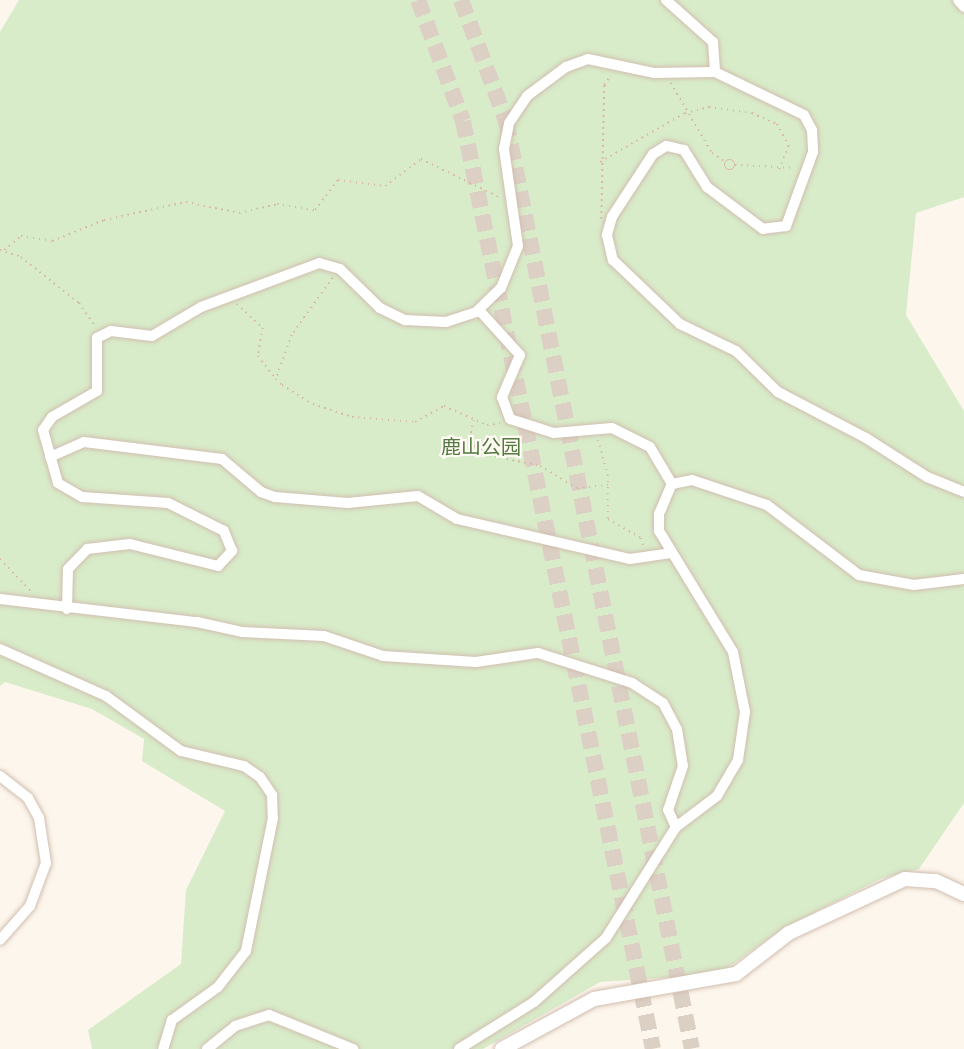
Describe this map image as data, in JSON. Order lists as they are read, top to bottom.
{
  "parks": ["鹿山公园"]
}
